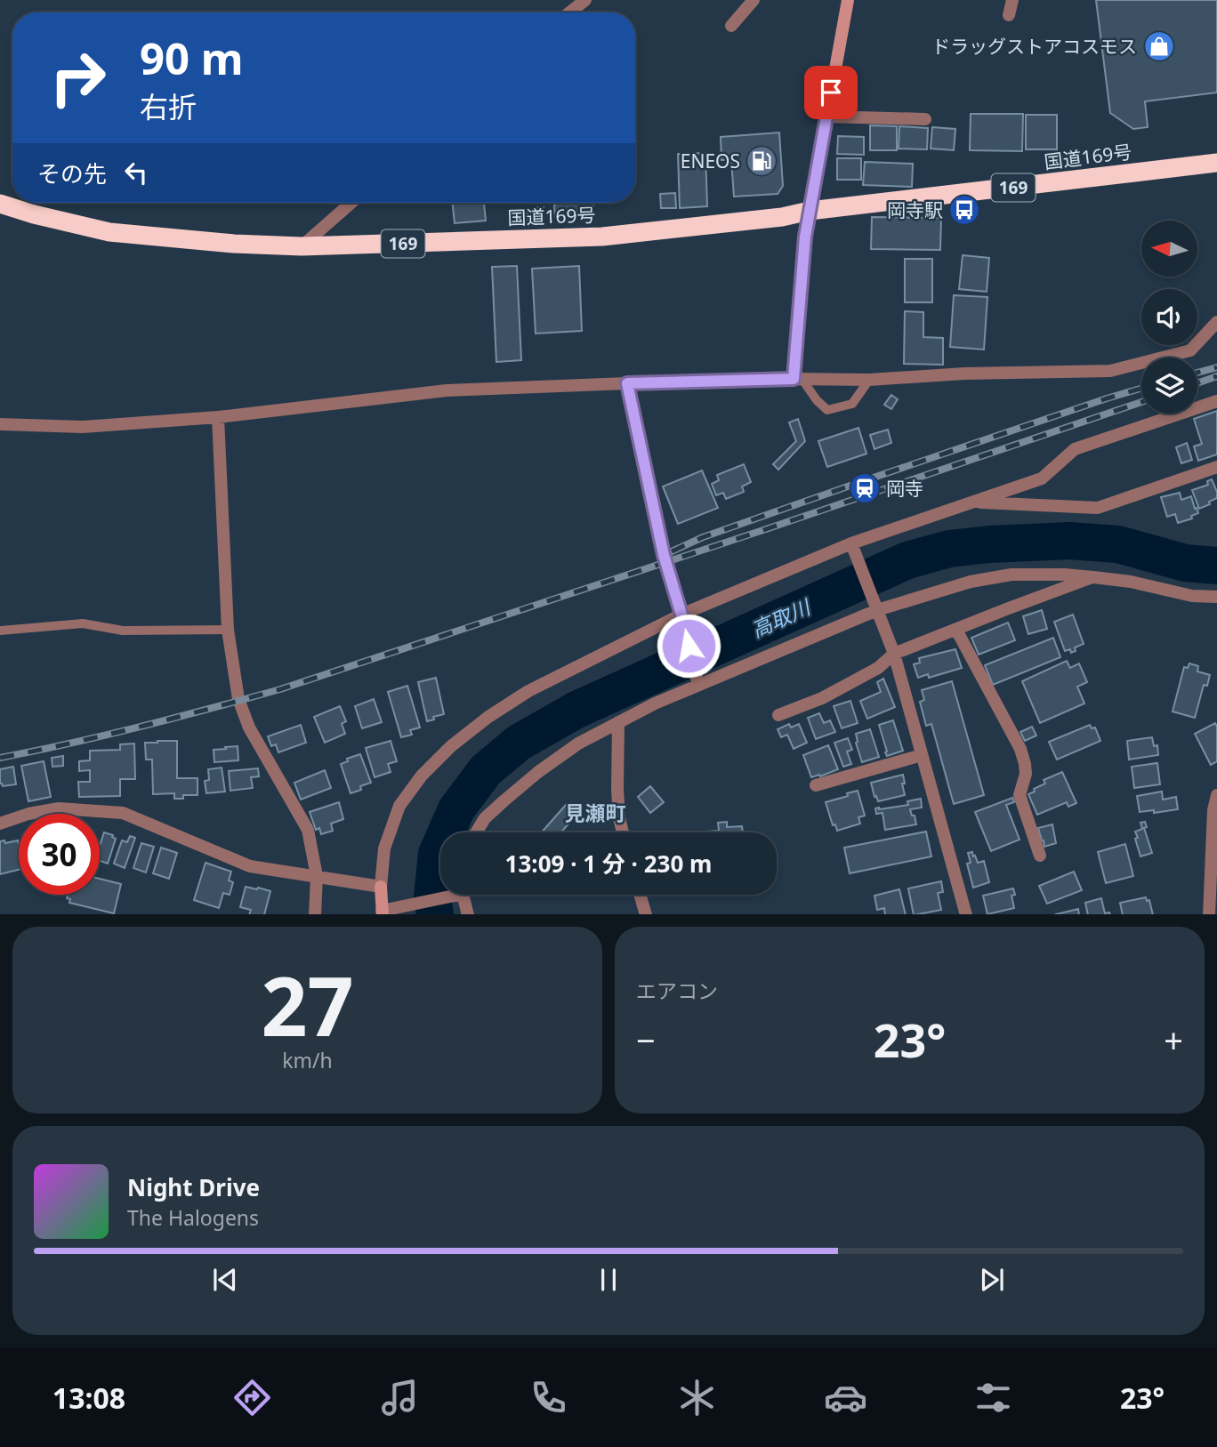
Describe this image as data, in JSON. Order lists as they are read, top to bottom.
{
  "streets": {
    "highway": ["国道169号", "169"]
  },
  "districts": ["見瀬町"],
  "water": ["高取川"],
  "places": {
    "shop": ["ドラッグストアコスモス"],
    "fuel station": ["ENEOS"],
    "bus stop": ["岡寺駅"],
    "station": ["岡寺"]
  },
  "north": "left",
  "page": {
    "turn": ["90 m", "右折"],
    "then": "その先",
    "limit": "30",
    "trip": "13:09 · 1 分 · 230 m",
    "tile": [
      ["27", "km/h"],
      "エアコン"
    ],
    "heat": ["−", "23°", "+"],
    "song": ["Night Drive", "The Halogens"],
    "tabs": ["13:08", "23°"]
  }
}
